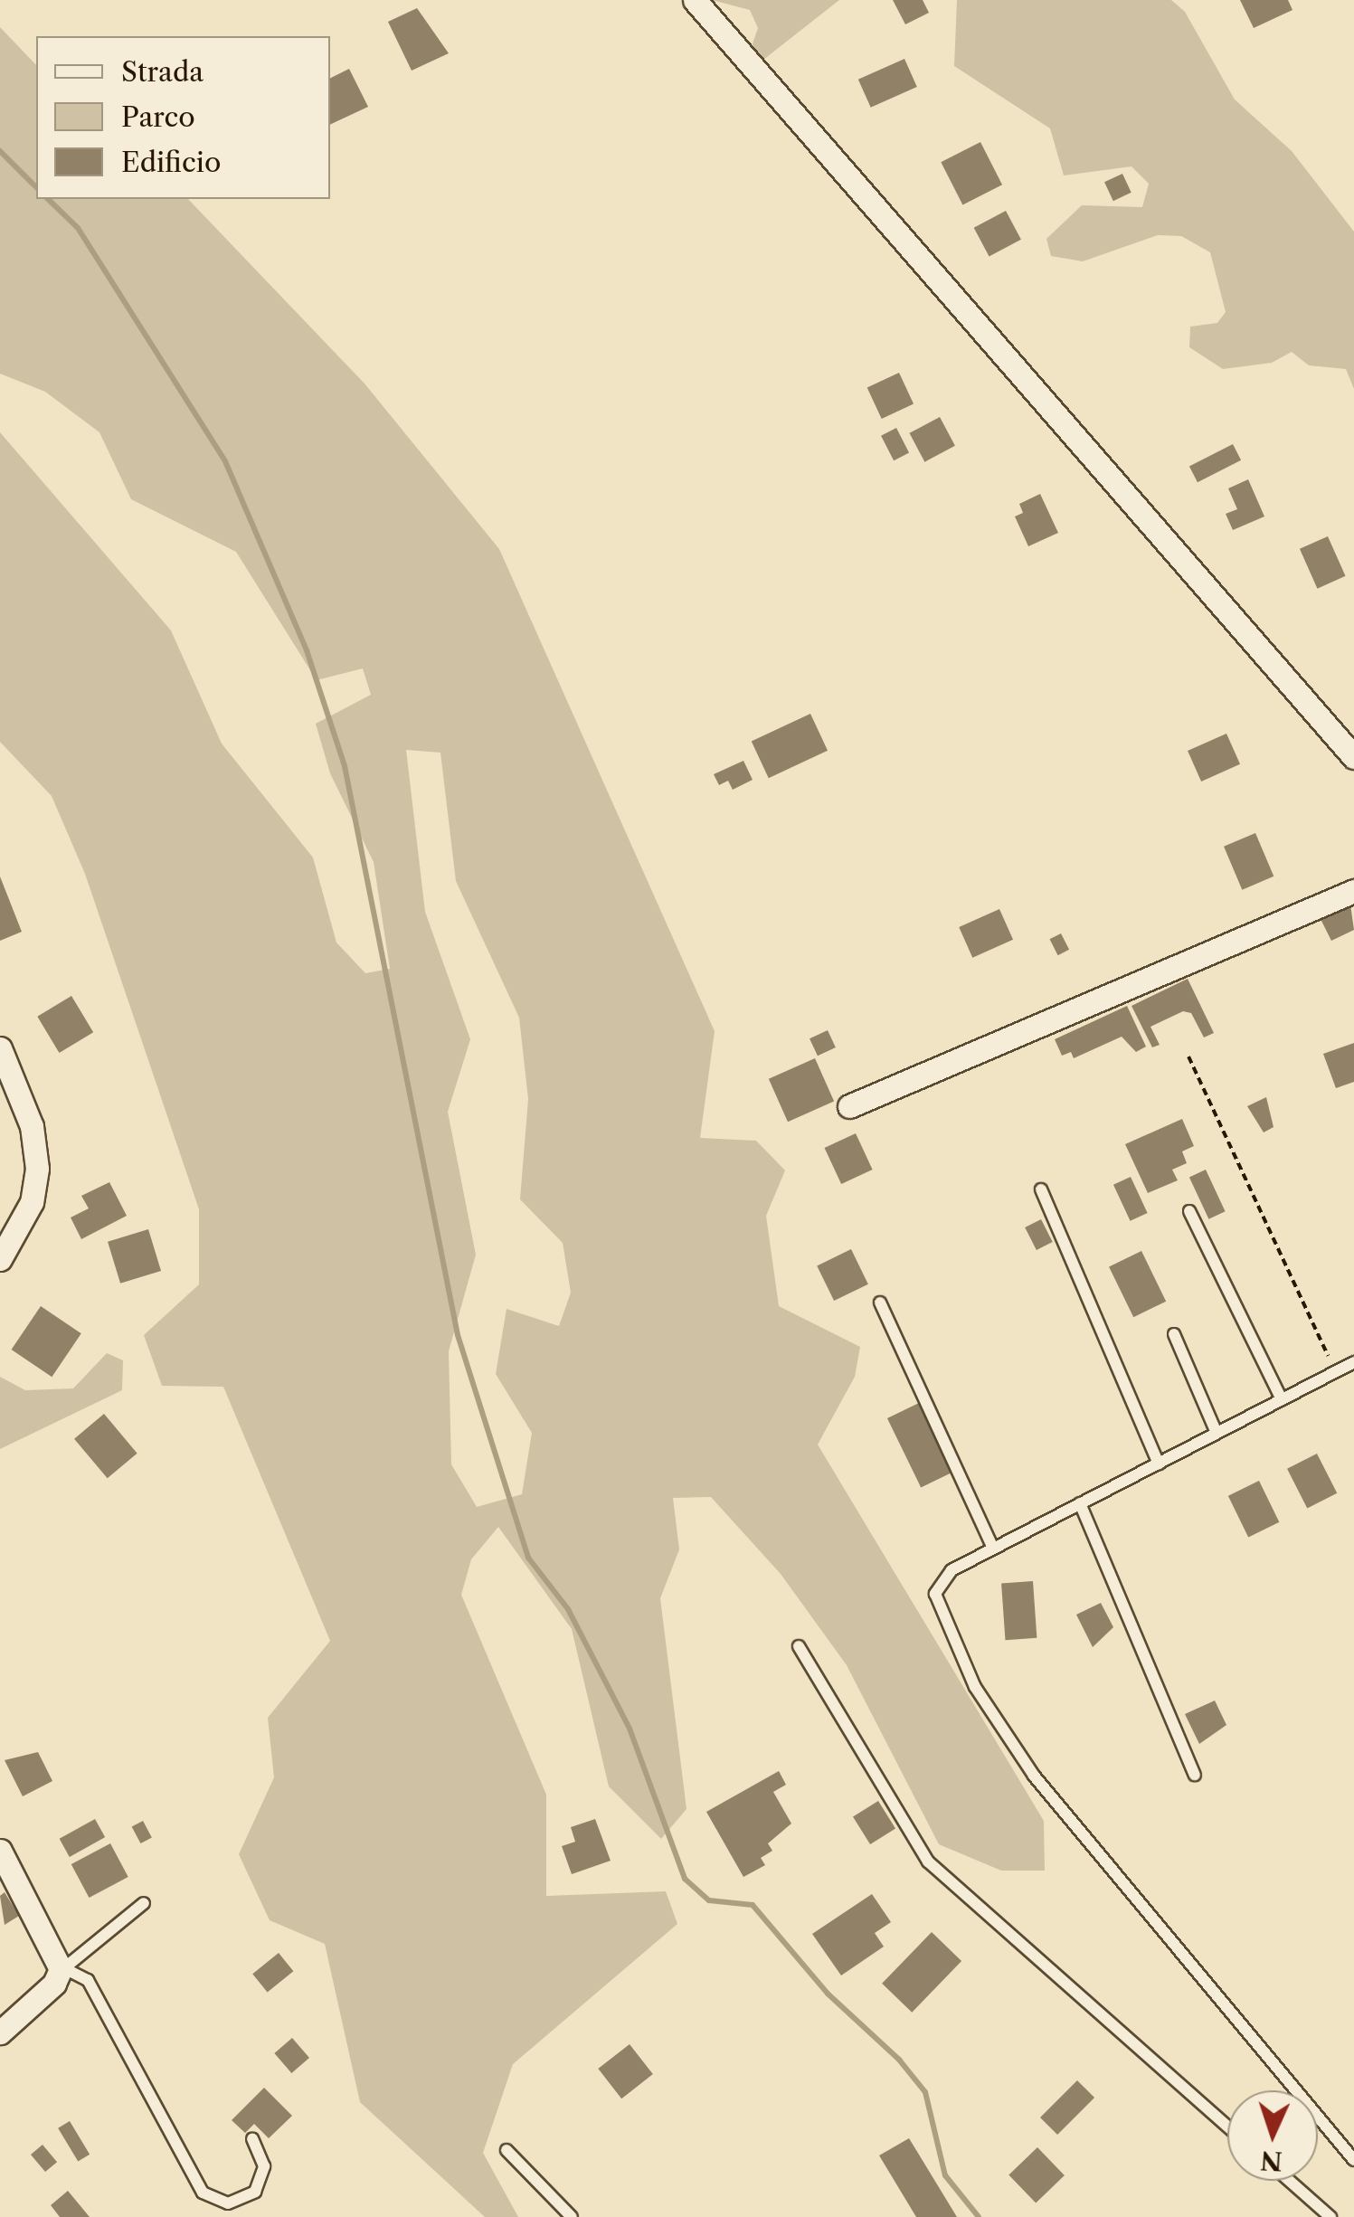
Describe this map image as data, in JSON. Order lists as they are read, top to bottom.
{
  "legend": ["Strada", "Parco", "Edificio"],
  "north": "bottom"
}
